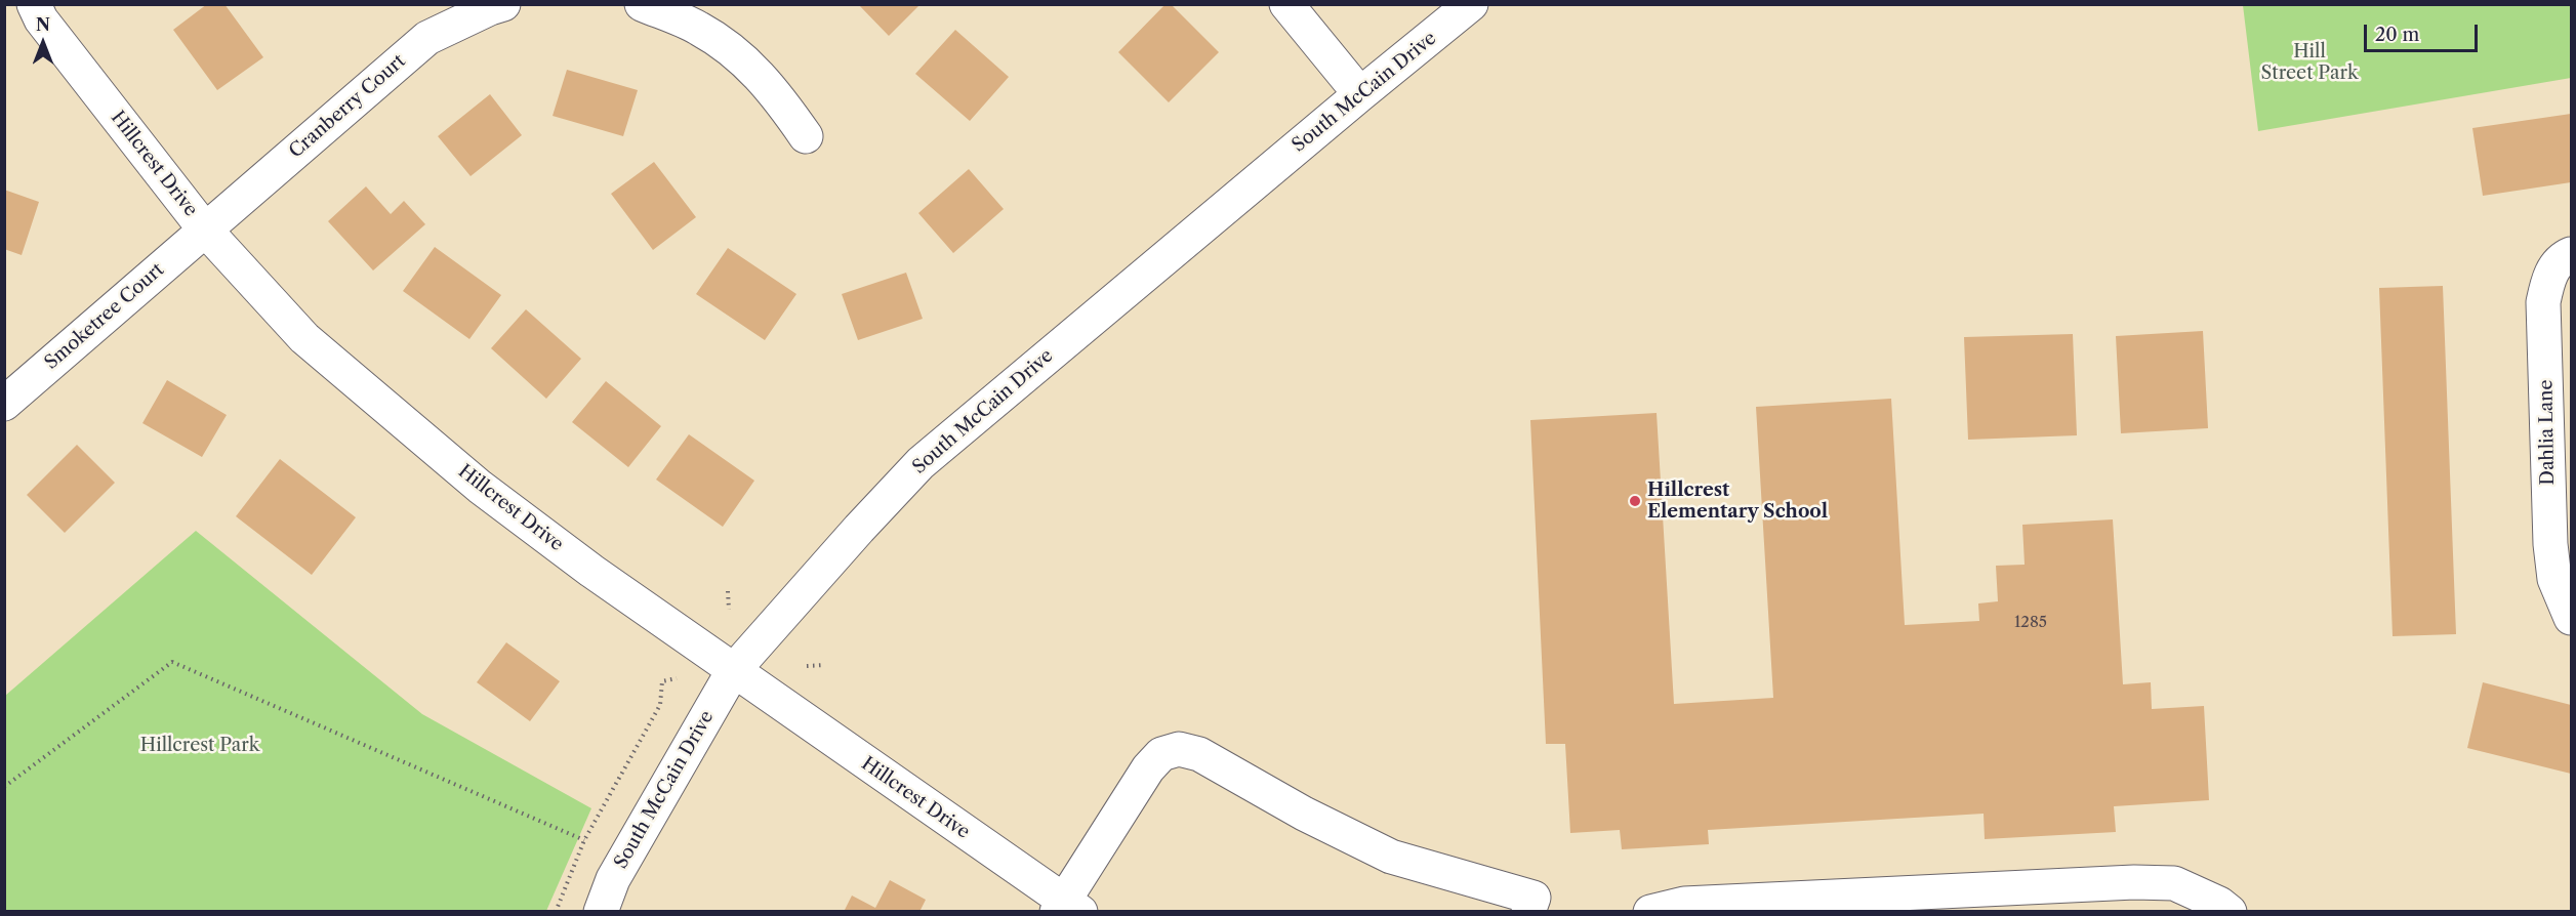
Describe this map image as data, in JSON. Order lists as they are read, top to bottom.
{
  "streets": {
    "street": [
      "South McCain Drive",
      "Cranberry Court",
      "Hillcrest Drive",
      "Smoketree Court",
      "Dahlia Lane"
    ]
  },
  "crossings": [
    ["South McCain Drive", "Hillcrest Drive"],
    ["Cranberry Court", "Hillcrest Drive"],
    ["Cranberry Court", "Smoketree Court"],
    ["Hillcrest Drive", "Smoketree Court"]
  ],
  "parks": ["Hill Street Park", "Hillcrest Park"],
  "places": ["Hillcrest Elementary School"],
  "house_numbers": ["1285"],
  "scale_bar": "20 m",
  "north": "top"
}
